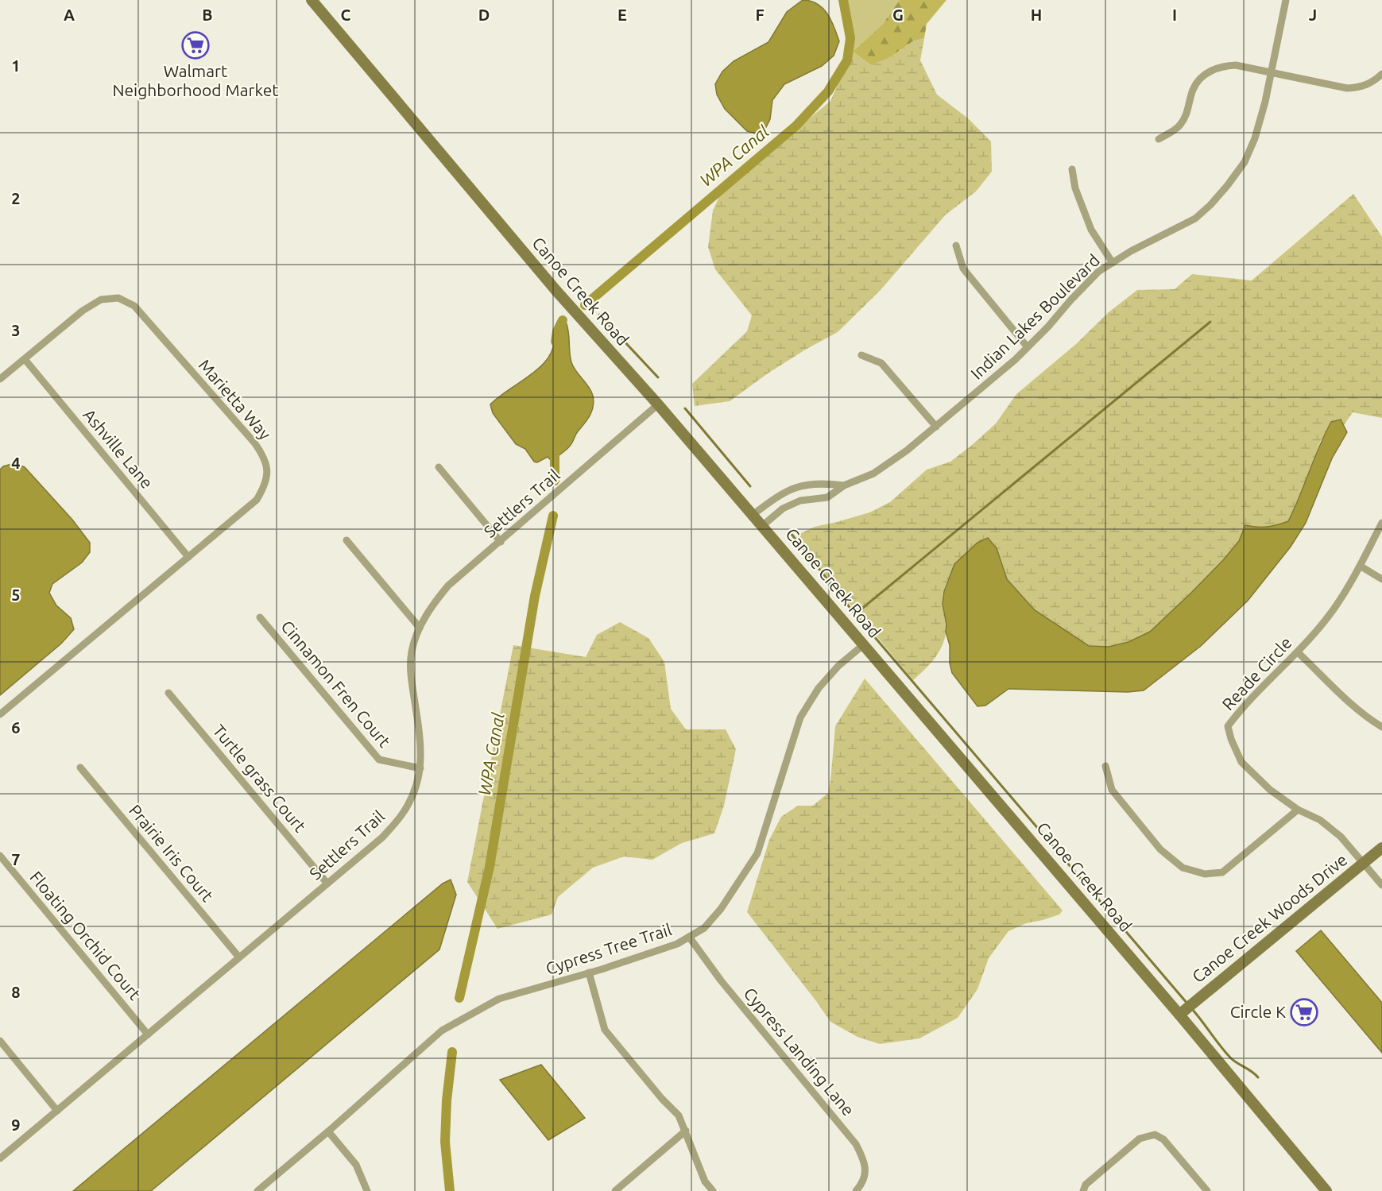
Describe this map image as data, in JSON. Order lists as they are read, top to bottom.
{
  "streets": {
    "main road": ["Canoe Creek Road", "Canoe Creek Woods Drive"],
    "street": [
      "Indian Lakes Boulevard",
      "Marietta Way",
      "Ashville Lane",
      "Settlers Trail",
      "Reade Circle",
      "Cinnamon Fren Court",
      "Turtle grass Court",
      "Prairie Iris Court",
      "Floating Orchid Court",
      "Cypress Tree Trail",
      "Cypress Landing Lane"
    ]
  },
  "crossings": [
    ["Canoe Creek Road", "Indian Lakes Boulevard"],
    ["Canoe Creek Road", "Settlers Trail"],
    ["Canoe Creek Road", "Canoe Creek Woods Drive"],
    ["Canoe Creek Road", "Cypress Tree Trail"],
    ["Marietta Way", "Ashville Lane"],
    ["Settlers Trail", "Cinnamon Fren Court"],
    ["Settlers Trail", "Turtle grass Court"],
    ["Settlers Trail", "Prairie Iris Court"],
    ["Settlers Trail", "Floating Orchid Court"],
    ["Reade Circle", "Canoe Creek Woods Drive"],
    ["Cypress Tree Trail", "Cypress Landing Lane"]
  ],
  "water": ["WPA Canal"],
  "places": {
    "supermarket": ["Walmart Neighborhood Market", "Circle K"]
  },
  "grid": {
    "columns": [
      "A",
      "B",
      "C",
      "D",
      "E",
      "F",
      "G",
      "H",
      "I",
      "J"
    ],
    "rows": [
      "1",
      "2",
      "3",
      "4",
      "5",
      "6",
      "7",
      "8",
      "9"
    ]
  }
}
